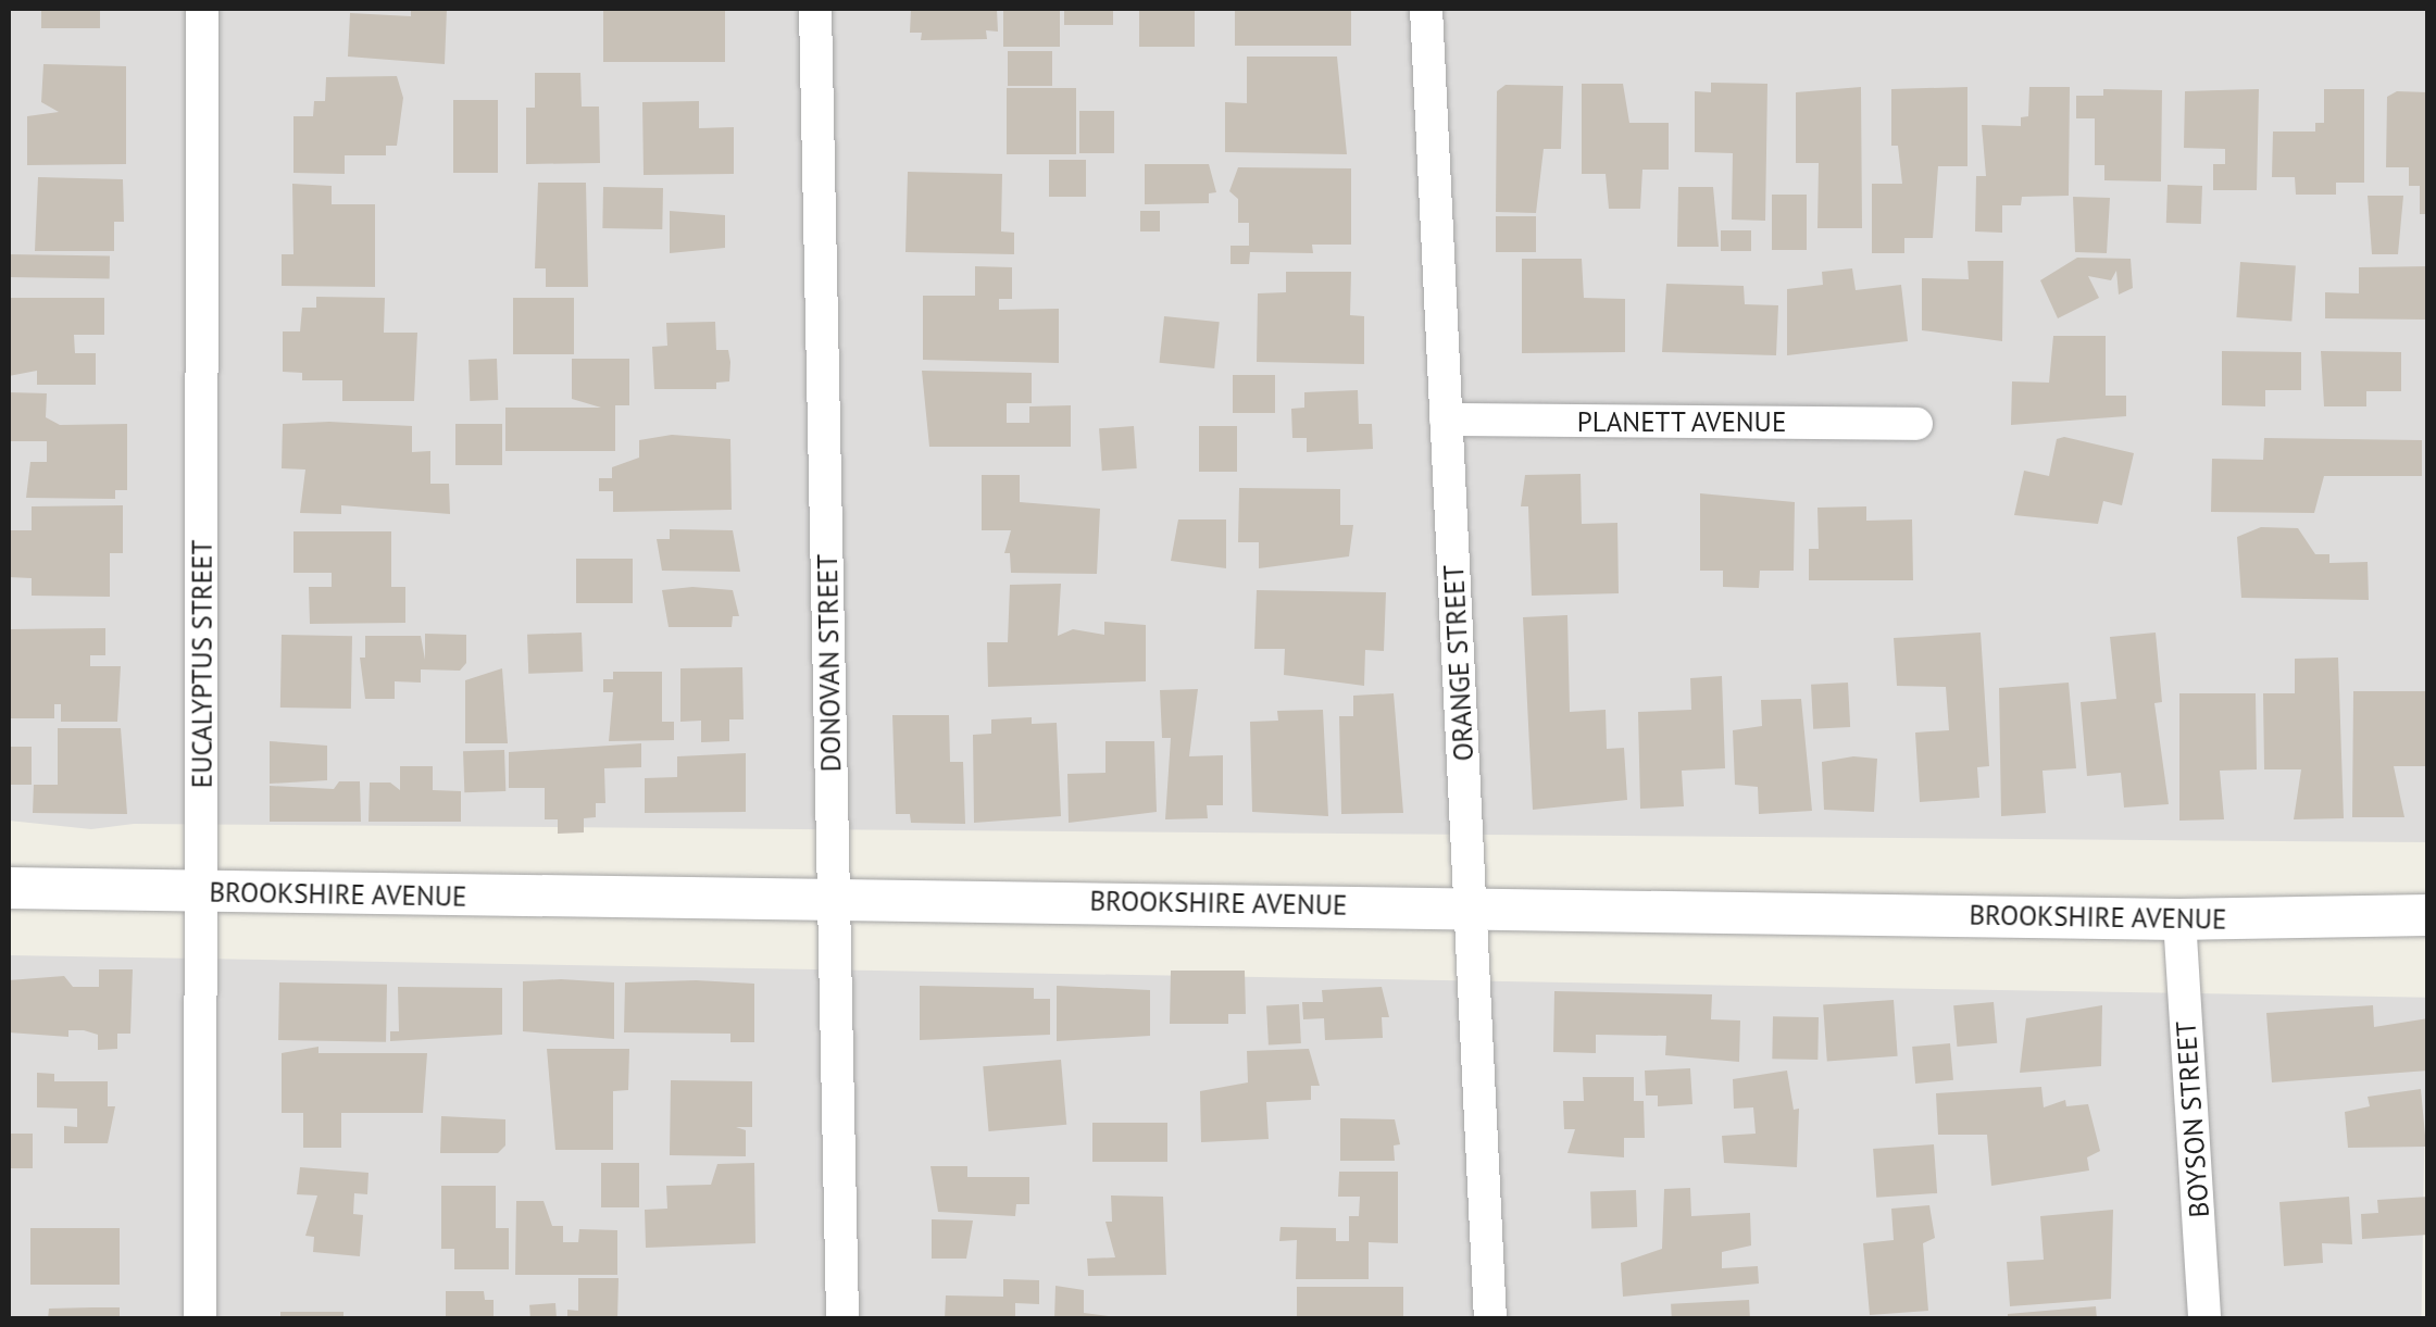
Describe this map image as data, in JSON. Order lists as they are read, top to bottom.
{
  "streets": {
    "street": [
      "PLANETT AVENUE",
      "DONOVAN STREET",
      "ORANGE STREET",
      "EUCALYPTUS STREET",
      "BROOKSHIRE AVENUE",
      "BOYSON STREET"
    ]
  },
  "crossings": [
    ["PLANETT AVENUE", "ORANGE STREET"],
    ["DONOVAN STREET", "BROOKSHIRE AVENUE"],
    ["ORANGE STREET", "BROOKSHIRE AVENUE"],
    ["EUCALYPTUS STREET", "BROOKSHIRE AVENUE"],
    ["BROOKSHIRE AVENUE", "BOYSON STREET"]
  ]
}
